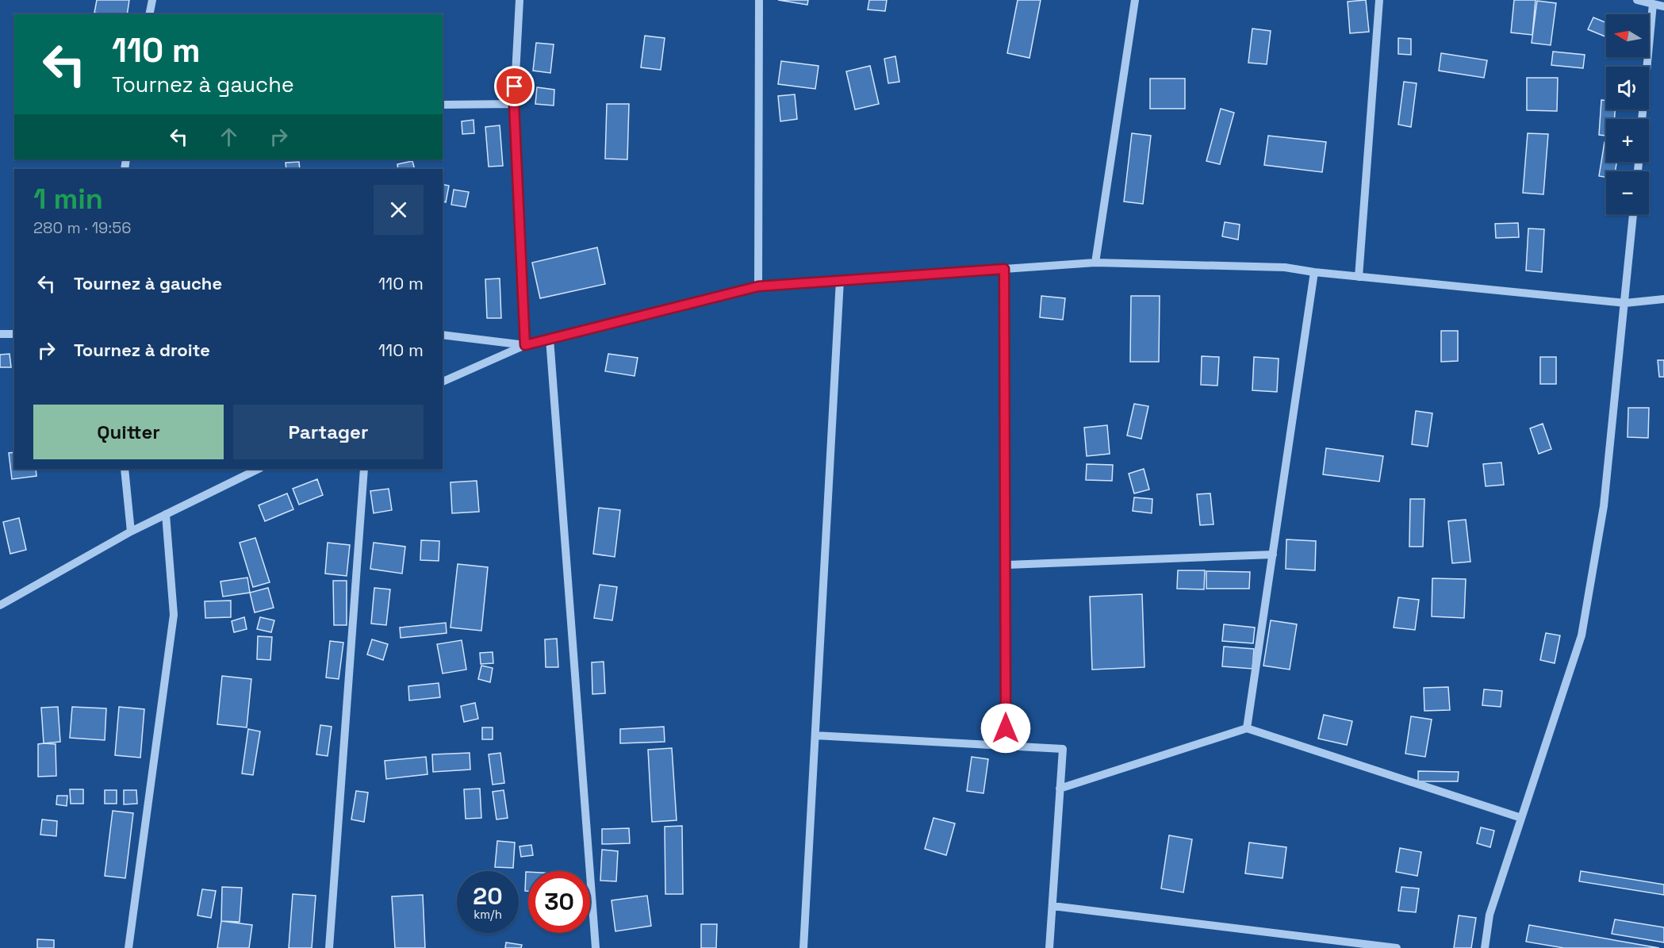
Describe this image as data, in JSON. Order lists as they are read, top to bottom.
{
  "north": "left",
  "page": {
    "map_buttons": ["+", "−"],
    "turn": ["110 m", "Tournez à gauche"],
    "heading": ["1 min", "280 m · 19:56"],
    "list": [
      {
        "name": "Tournez à gauche",
        "value": "110 m"
      },
      {
        "name": "Tournez à droite",
        "value": "110 m"
      }
    ],
    "buttons": ["Quitter", "Partager"],
    "speed": "20 km/h",
    "limit": "30"
  }
}
